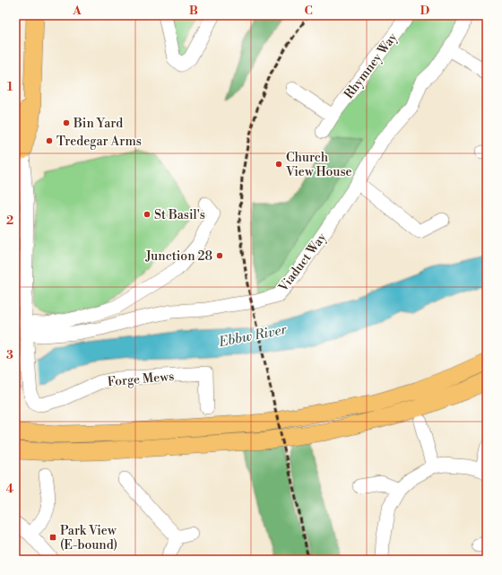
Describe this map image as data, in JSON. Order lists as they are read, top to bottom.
{
  "streets": {
    "street": ["Rhymney Way", "Viaduct Way", "Forge Mews"]
  },
  "crossings": [
    ["Viaduct Way", "Forge Mews"]
  ],
  "water": ["Ebbw River"],
  "places": {
    "other": [
      "Bin Yard",
      "Tredegar Arms",
      "Church View House",
      "St Basil's",
      "Junction 28"
    ],
    "transit": ["Park View (E-bound)"]
  },
  "grid": {
    "columns": [
      "A",
      "B",
      "C",
      "D"
    ],
    "rows": [
      "1",
      "2",
      "3",
      "4"
    ]
  }
}
